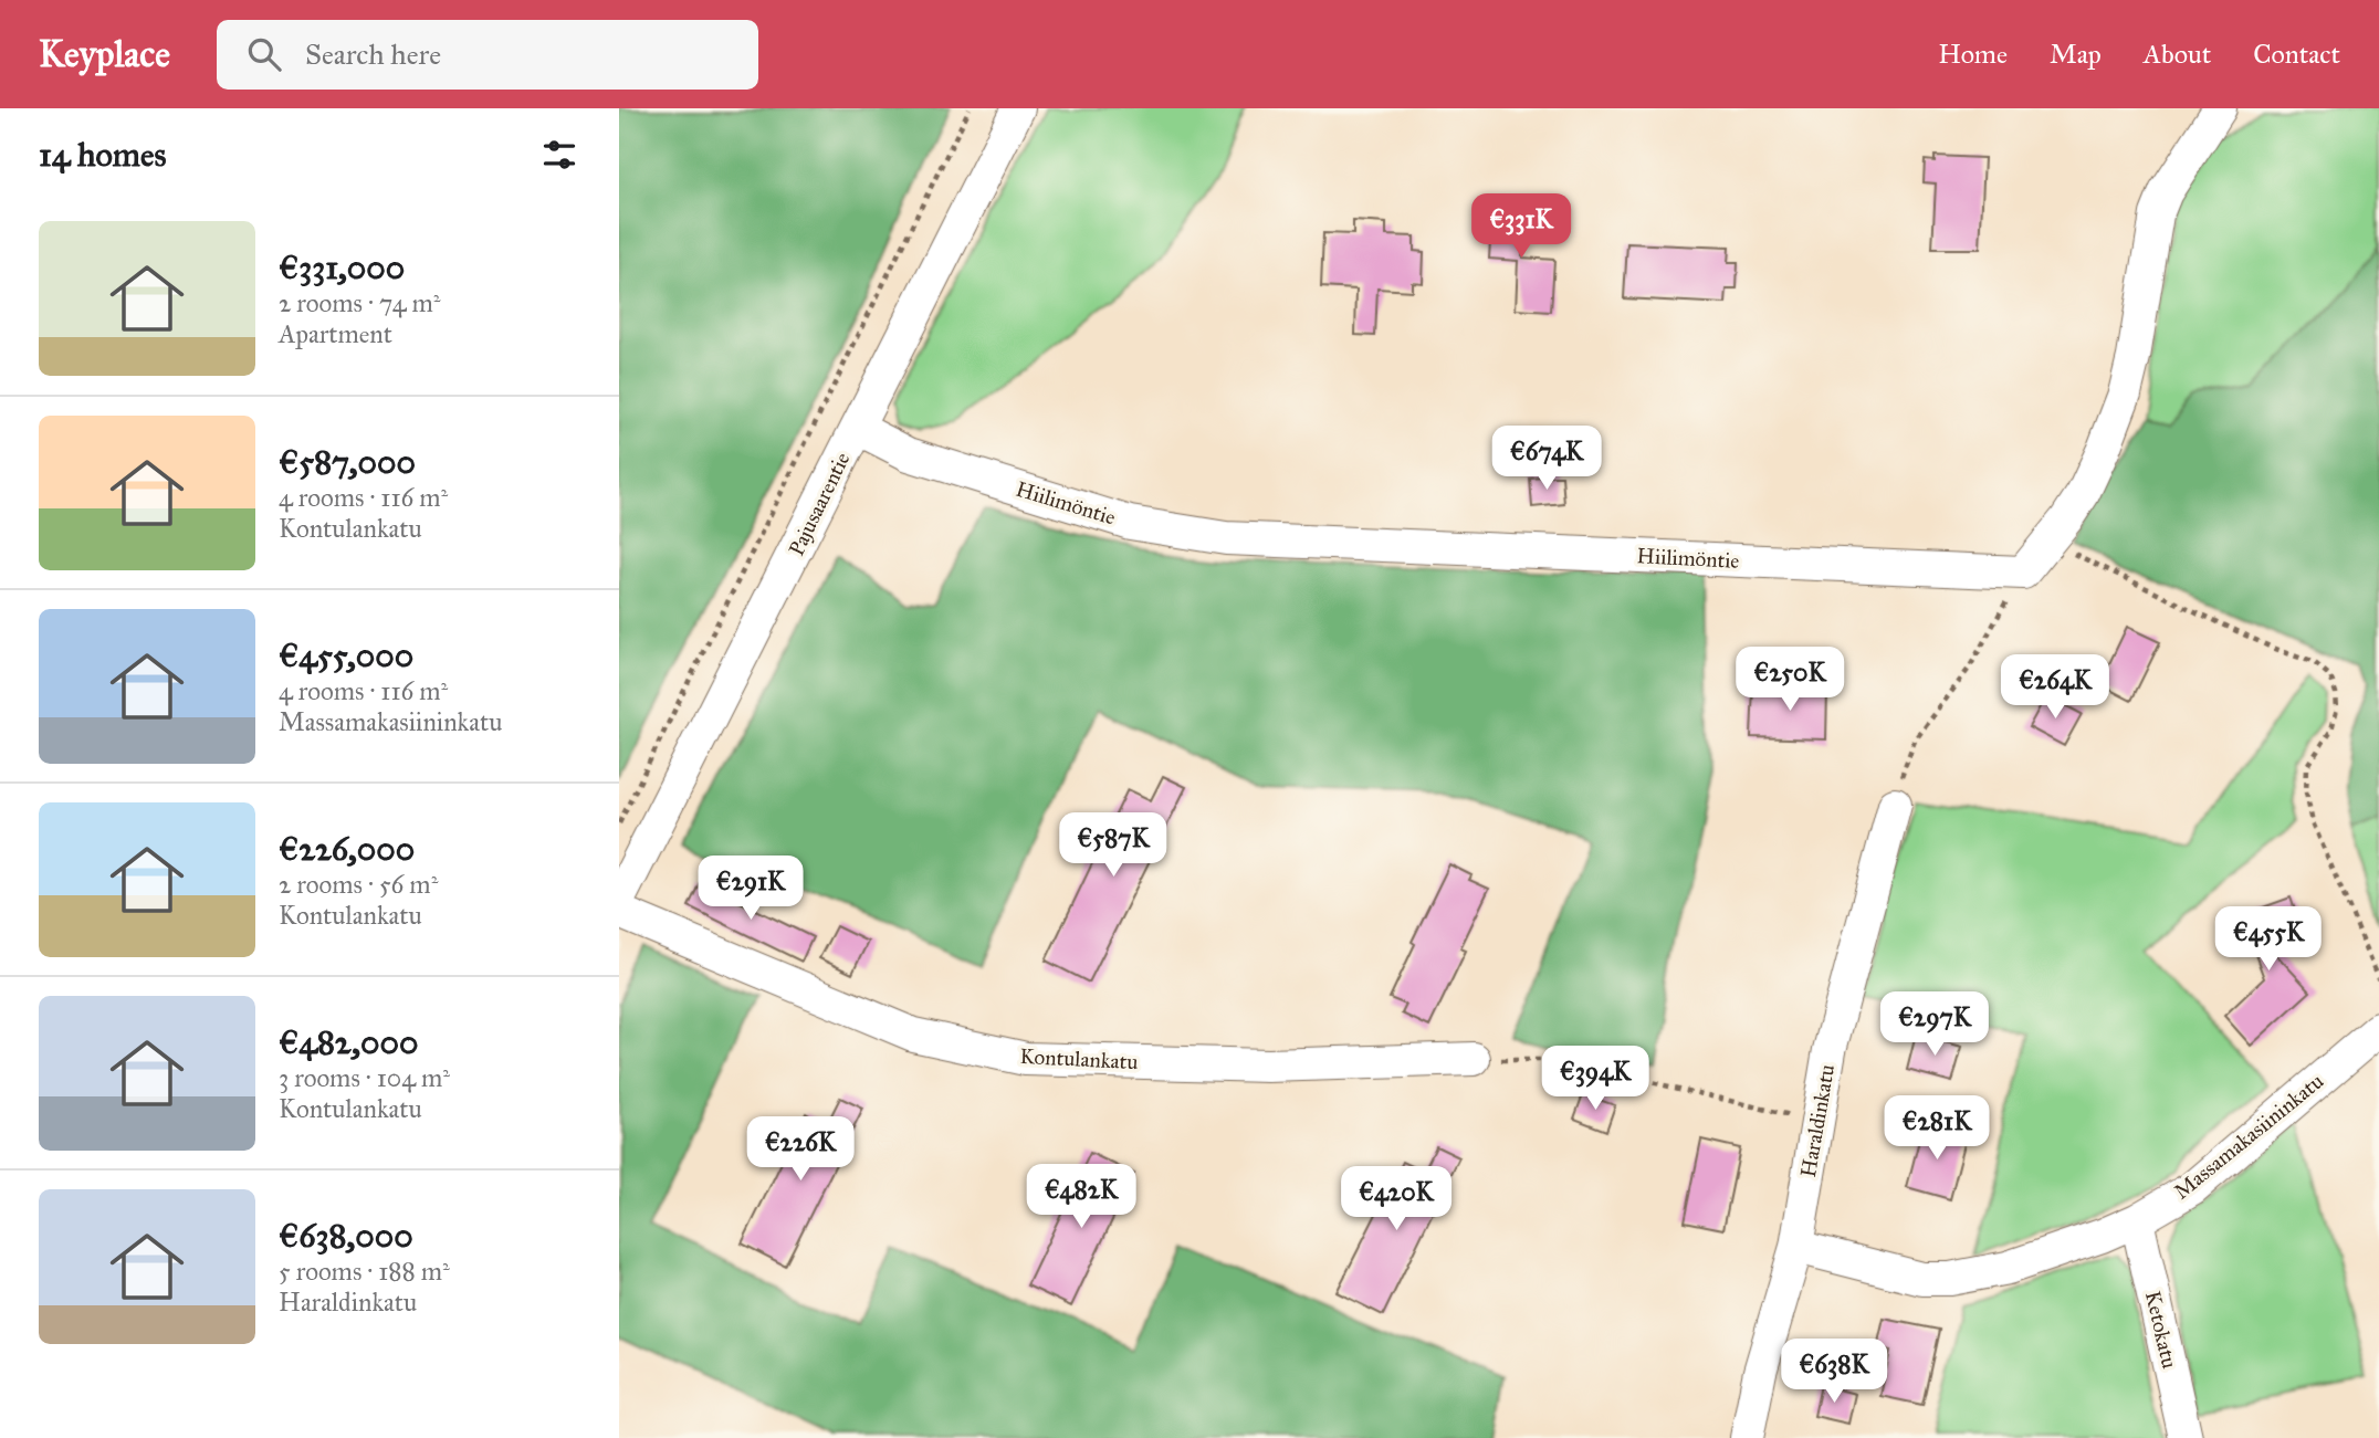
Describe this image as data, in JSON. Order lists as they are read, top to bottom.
{
  "streets": {
    "street": [
      "Hiilimöntie",
      "Pajusaarentie",
      "Kontulankatu",
      "Haraldinkatu",
      "Massamakasiininkatu",
      "Ketokatu"
    ]
  },
  "crossings": [
    ["Hiilimöntie", "Pajusaarentie"],
    ["Haraldinkatu", "Massamakasiininkatu"],
    ["Massamakasiininkatu", "Ketokatu"]
  ],
  "page": {
    "header": "Keyplace",
    "search": "Search here",
    "nav": [
      "Home",
      "Map",
      "About",
      "Contact"
    ],
    "heading": "14 homes",
    "price": [
      "€331K",
      "€674K",
      "€250K",
      "€264K",
      "€587K",
      "€291K",
      "€455K",
      "€297K",
      "€394K",
      "€281K",
      "€226K",
      "€482K",
      "€420K",
      "€638K"
    ],
    "list": [
      {
        "name": "€331,000",
        "note": "2 rooms · 74 m² · Apartment"
      },
      {
        "name": "€587,000",
        "note": "4 rooms · 116 m² · Kontulankatu"
      },
      {
        "name": "€455,000",
        "note": "4 rooms · 116 m² · Massamakasiininkatu"
      },
      {
        "name": "€226,000",
        "note": "2 rooms · 56 m² · Kontulankatu"
      },
      {
        "name": "€482,000",
        "note": "3 rooms · 104 m² · Kontulankatu"
      },
      {
        "name": "€638,000",
        "note": "5 rooms · 188 m² · Haraldinkatu"
      }
    ]
  }
}
